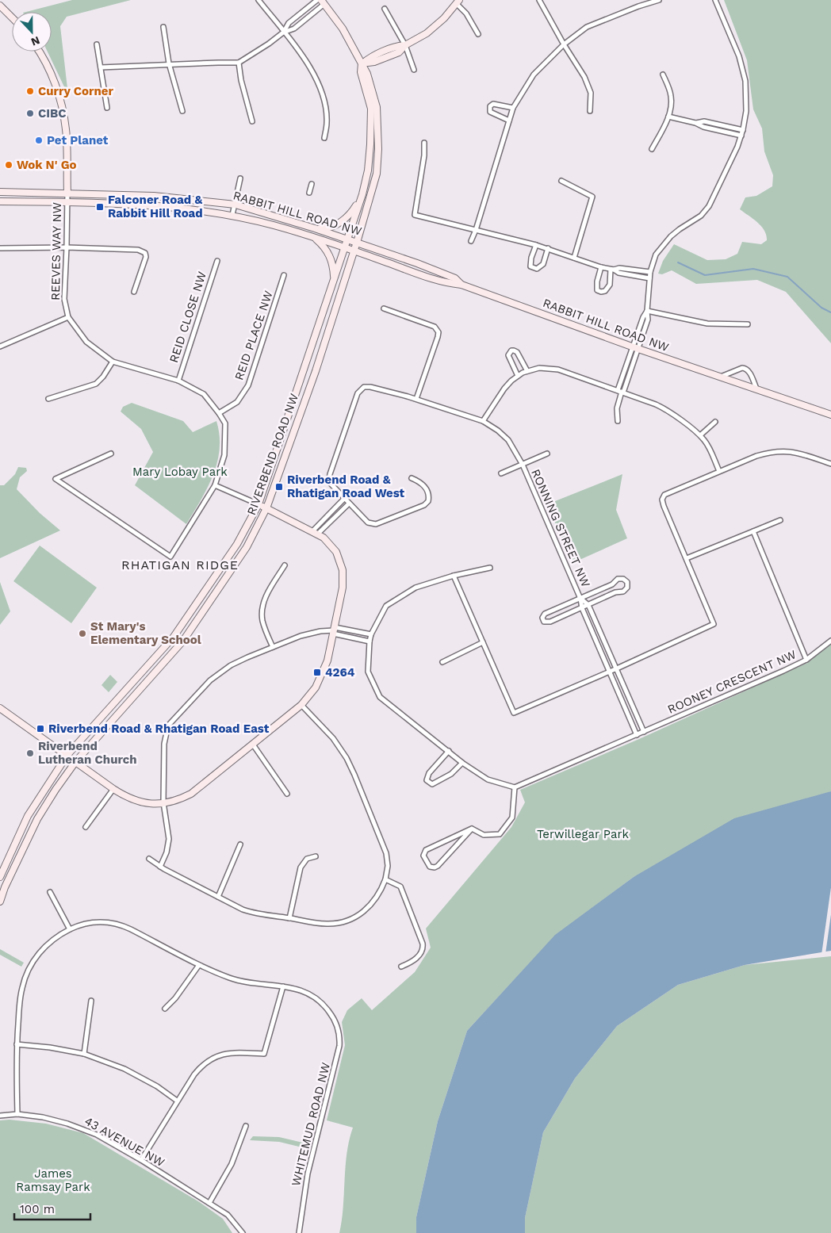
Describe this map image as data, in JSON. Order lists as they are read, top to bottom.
{
  "streets": {
    "main road": ["RABBIT HILL ROAD NW", "RIVERBEND ROAD NW"],
    "street": [
      "REEVES WAY NW",
      "REID CLOSE NW",
      "REID PLACE NW",
      "RONNING STREET NW",
      "ROONEY CRESCENT NW",
      "WHITEMUD ROAD NW",
      "43 AVENUE NW"
    ]
  },
  "crossings": [
    ["RABBIT HILL ROAD NW", "REEVES WAY NW"],
    ["RABBIT HILL ROAD NW", "RIVERBEND ROAD NW"],
    ["REEVES WAY NW", "REID CLOSE NW"],
    ["REEVES WAY NW", "REID PLACE NW"],
    ["RONNING STREET NW", "ROONEY CRESCENT NW"]
  ],
  "districts": ["RHATIGAN RIDGE"],
  "parks": ["Mary Lobay Park", "Terwillegar Park", "James Ramsay Park"],
  "places": {
    "other": [
      "Curry Corner",
      "CIBC",
      "Pet Planet",
      "Wok N' Go",
      "St Mary's Elementary School",
      "Riverbend Lutheran Church"
    ],
    "transit": [
      "Falconer Road & Rabbit Hill Road",
      "Riverbend Road & Rhatigan Road West",
      "4264",
      "Riverbend Road & Rhatigan Road East"
    ]
  },
  "scale_bar": "100 m",
  "north": "bottom"
}
